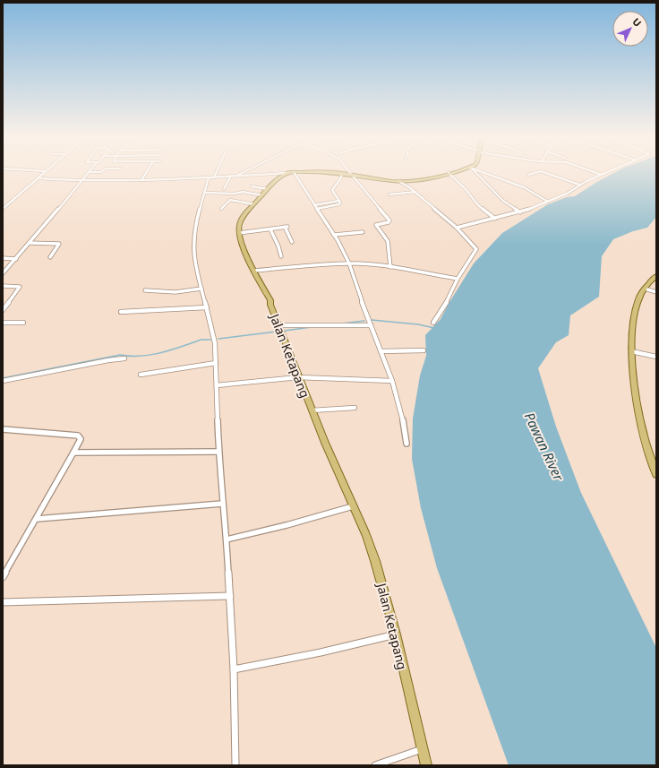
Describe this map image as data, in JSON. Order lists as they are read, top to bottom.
{
  "streets": {
    "main road": ["Jalan Ketapang"]
  },
  "water": ["Pawan River"],
  "north": "top right"
}
